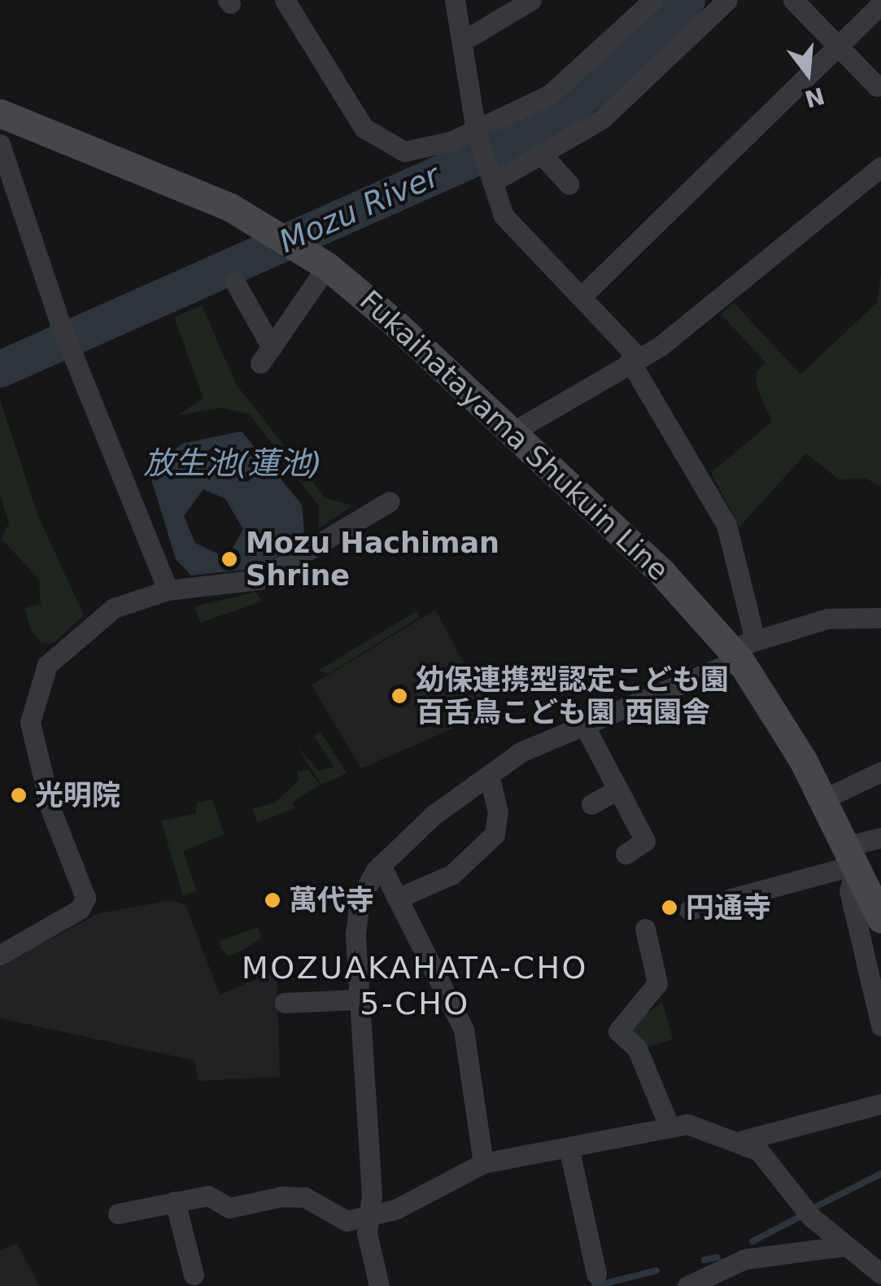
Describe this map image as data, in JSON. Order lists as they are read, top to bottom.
{
  "streets": {
    "main road": ["Fukaihatayama Shukuin Line"]
  },
  "districts": ["MOZUAKAHATA-CHO 5-CHO"],
  "water": ["Mozu River", "放生池(蓮池)"],
  "places": [
    "Mozu Hachiman Shrine",
    "幼保連携型認定こども園 百舌鳥こども園 西園舎",
    "光明院",
    "萬代寺",
    "円通寺"
  ],
  "north": "bottom"
}
